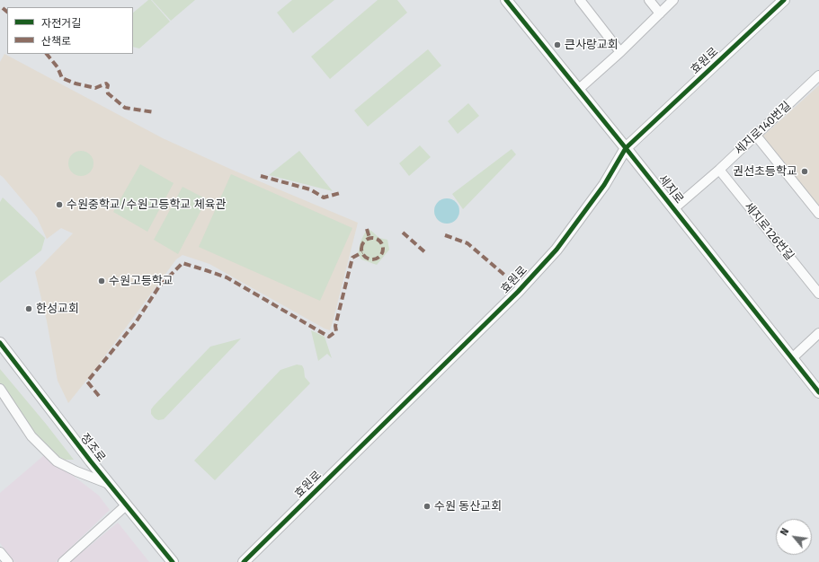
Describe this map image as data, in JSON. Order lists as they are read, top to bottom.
{
  "streets": {
    "street": [
      "효원로",
      "세지로140번길",
      "세지로",
      "세지로126번길",
      "정조로"
    ]
  },
  "crossings": [
    ["효원로", "세지로"],
    ["세지로140번길", "세지로"],
    ["세지로140번길", "세지로126번길"]
  ],
  "places": [
    "큰사랑교회",
    "권선초등학교",
    "수원중학교/수원고등학교 체육관",
    "수원고등학교",
    "한성교회",
    "수원 동산교회"
  ],
  "legend": ["자전거길", "산책로"],
  "north": "top left"
}
